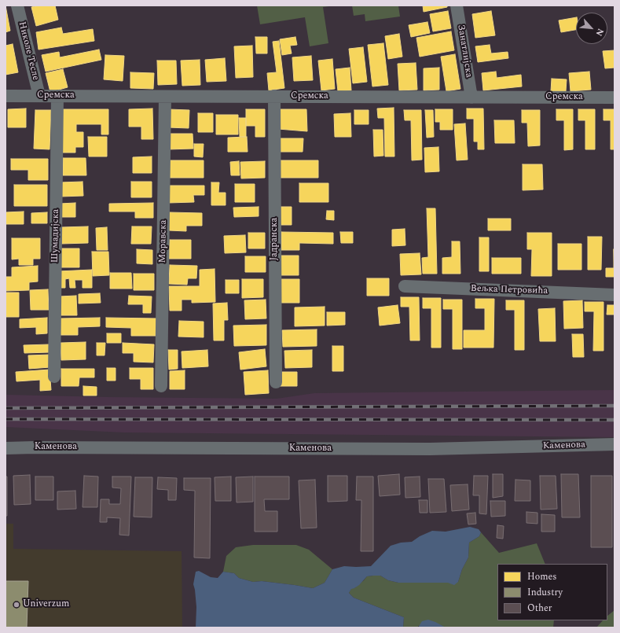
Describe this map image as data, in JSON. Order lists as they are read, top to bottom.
{
  "streets": {
    "street": [
      "Николе Тесле",
      "Занатлијска",
      "Сремска",
      "Шумадијска",
      "Јадранска",
      "Моравска",
      "Вељка Петровића",
      "Каменова"
    ]
  },
  "crossings": [
    ["Николе Тесле", "Сремска"],
    ["Занатлијска", "Сремска"],
    ["Сремска", "Шумадијска"],
    ["Сремска", "Јадранска"],
    ["Сремска", "Моравска"]
  ],
  "places": ["Univerzum"],
  "legend": ["Homes", "Industry", "Other"],
  "north": "bottom right"
}
